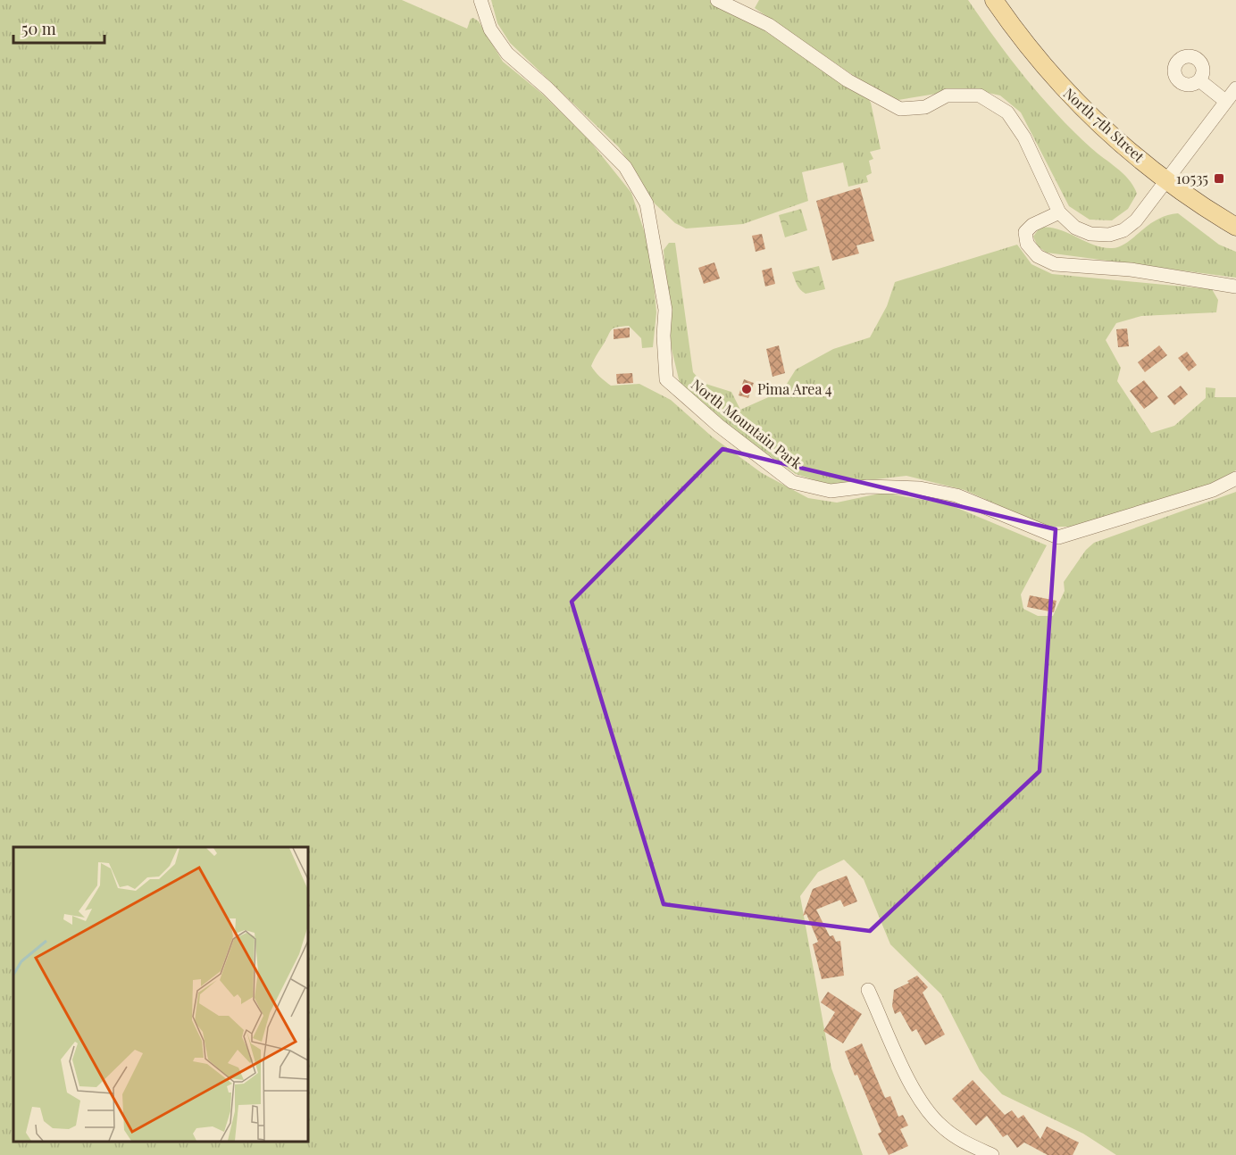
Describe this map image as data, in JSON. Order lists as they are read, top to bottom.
{
  "streets": {
    "main road": ["North 7th Street"],
    "street": ["North Mountain Park"]
  },
  "places": {
    "transit": ["10535"],
    "other": ["Pima Area 4"]
  },
  "scale_bar": "50 m"
}
